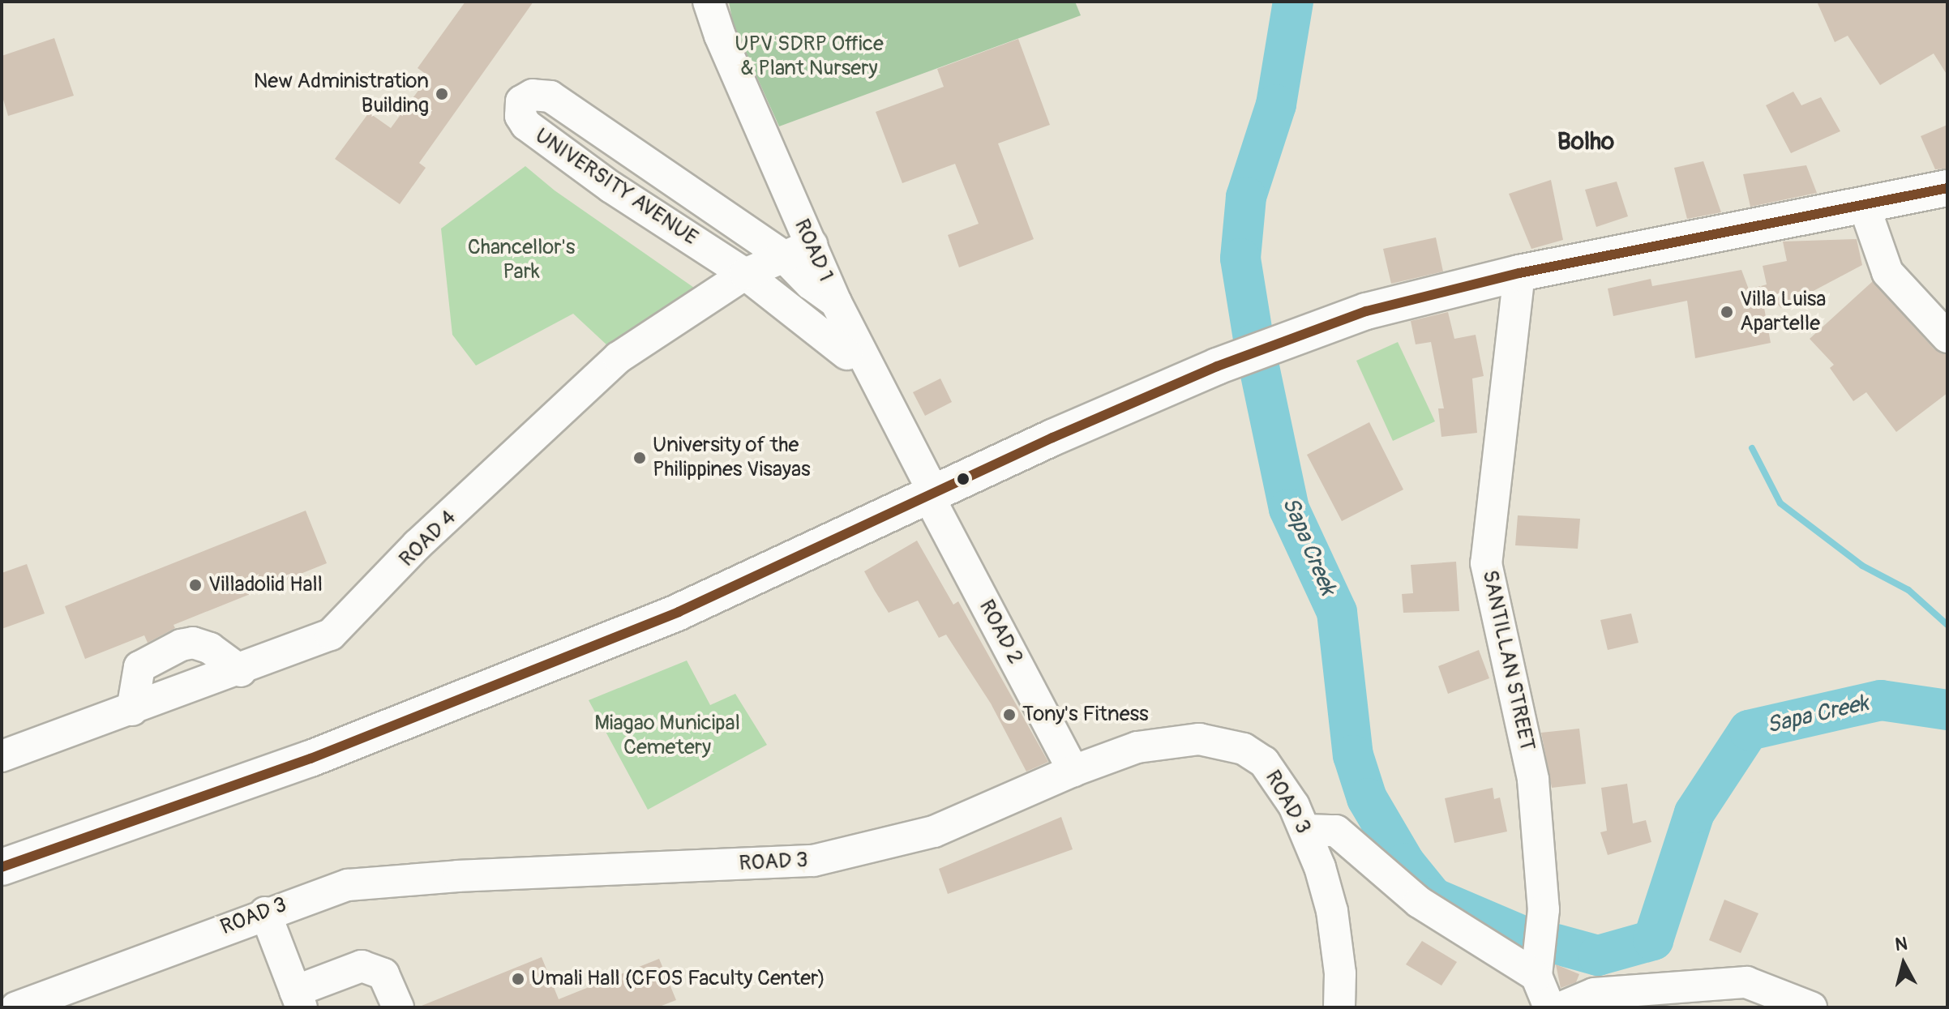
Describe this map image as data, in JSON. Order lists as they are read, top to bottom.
{
  "streets": {
    "street": [
      "UNIVERSITY AVENUE",
      "ROAD 1",
      "ROAD 4",
      "ROAD 2",
      "SANTILLAN STREET",
      "ROAD 3"
    ]
  },
  "crossings": [
    ["UNIVERSITY AVENUE", "ROAD 1"],
    ["UNIVERSITY AVENUE", "ROAD 4"],
    ["ROAD 1", "ROAD 4"],
    ["ROAD 1", "ROAD 2"],
    ["ROAD 2", "ROAD 3"]
  ],
  "districts": ["Bolho"],
  "water": ["Sapa Creek"],
  "parks": ["UPV SDRP Office & Plant Nursery", "Chancellor's Park", "Miagao Municipal Cemetery"],
  "places": [
    "New Administration Building",
    "Villa Luisa Apartelle",
    "University of the Philippines Visayas",
    "Villadolid Hall",
    "Tony's Fitness",
    "Umali Hall (CFOS Faculty Center)"
  ],
  "north": "top"
}
